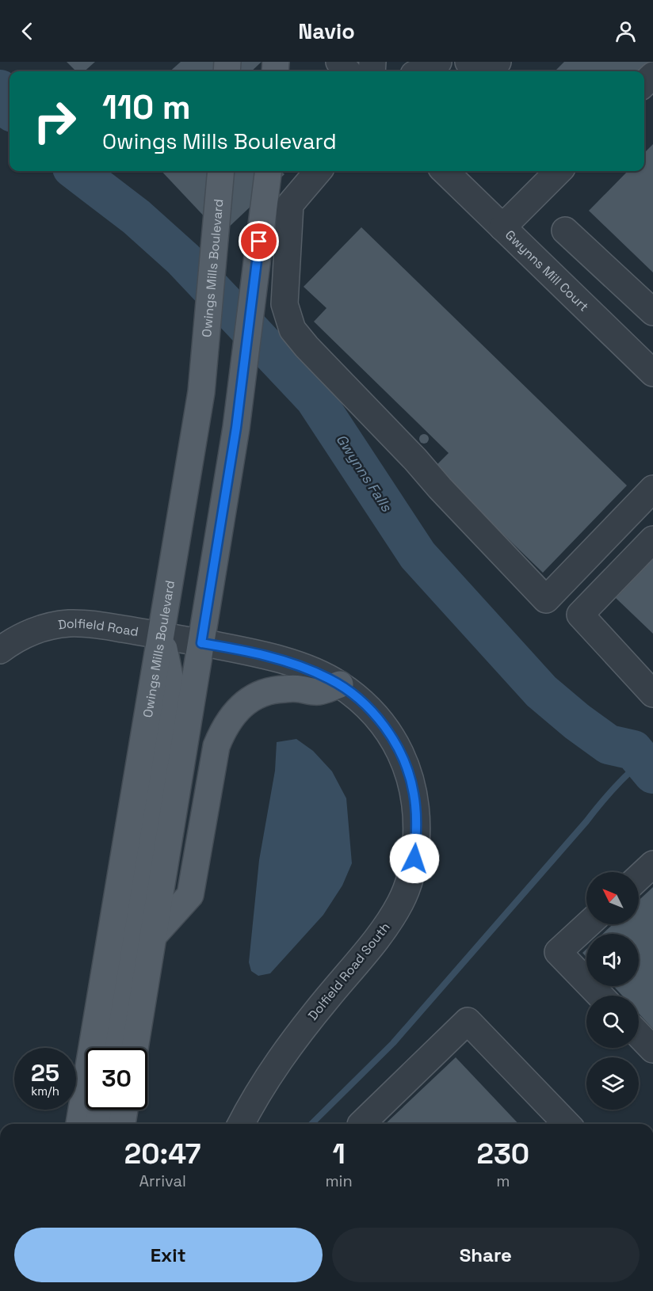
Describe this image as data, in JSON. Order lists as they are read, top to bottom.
{
  "streets": {
    "main road": ["Owings Mills Boulevard"],
    "street": ["Gwynns Mill Court", "Dolfield Road", "Dolfield Road South"]
  },
  "crossings": [
    ["Owings Mills Boulevard", "Dolfield Road"],
    ["Dolfield Road", "Dolfield Road South"]
  ],
  "water": ["Gwynns Falls"],
  "north": "top left",
  "page": {
    "header": "Navio",
    "turn": ["110 m", "Owings Mills Boulevard"],
    "speed": "25 km/h",
    "limit": "30",
    "eta": [
      "20:47",
      "Arrival",
      "1",
      "min",
      "230",
      "m"
    ],
    "buttons": ["Exit", "Share"]
  }
}
